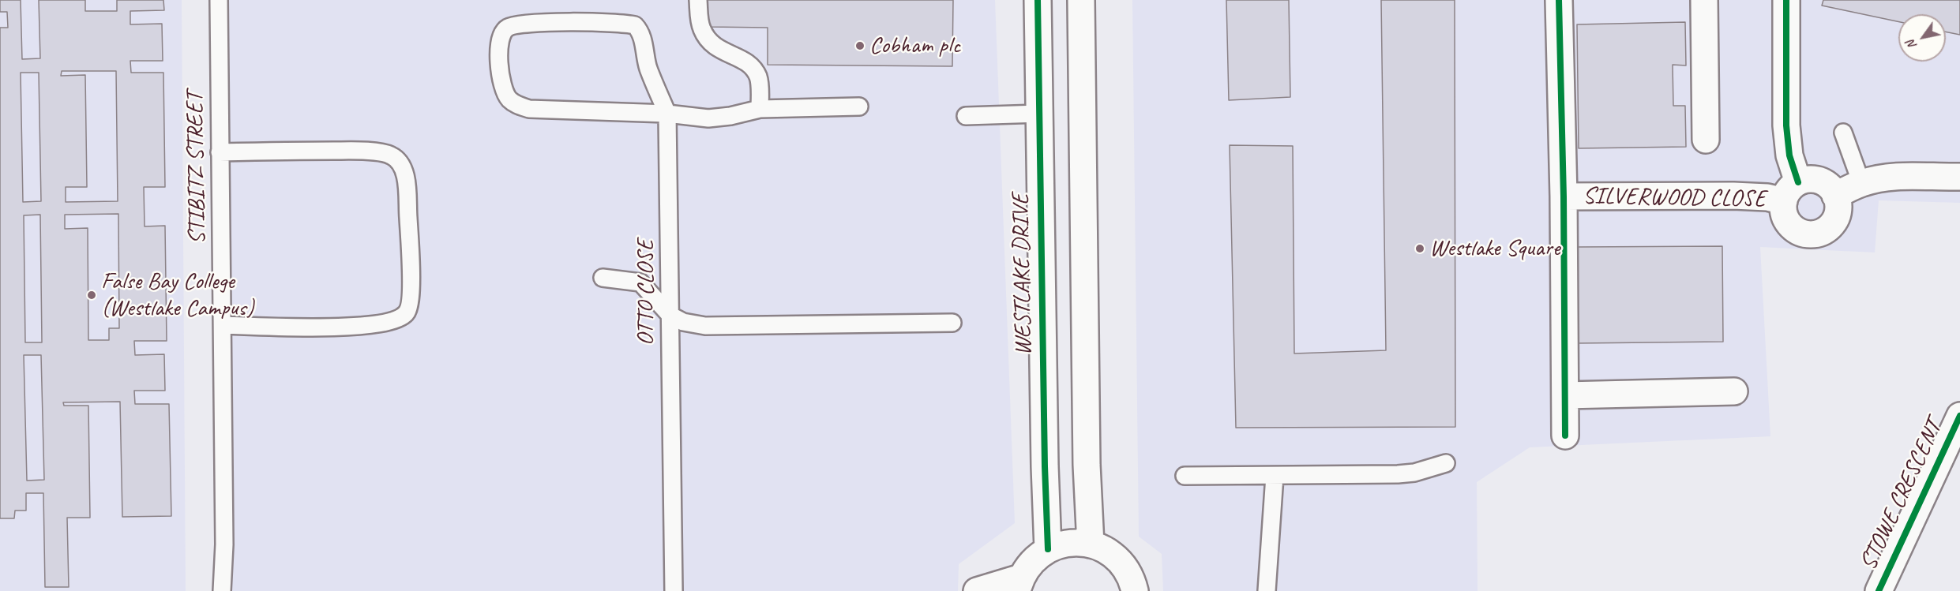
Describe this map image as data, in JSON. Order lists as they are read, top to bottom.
{
  "streets": {
    "street": ["SILVERWOOD CLOSE", "WESTLAKE DRIVE", "STOWE CRESCENT"],
    "lane": ["STIBITZ STREET", "OTTO CLOSE"]
  },
  "places": ["Cobham plc", "Westlake Square", "False Bay College (Westlake Campus)"],
  "north": "bottom left"
}
